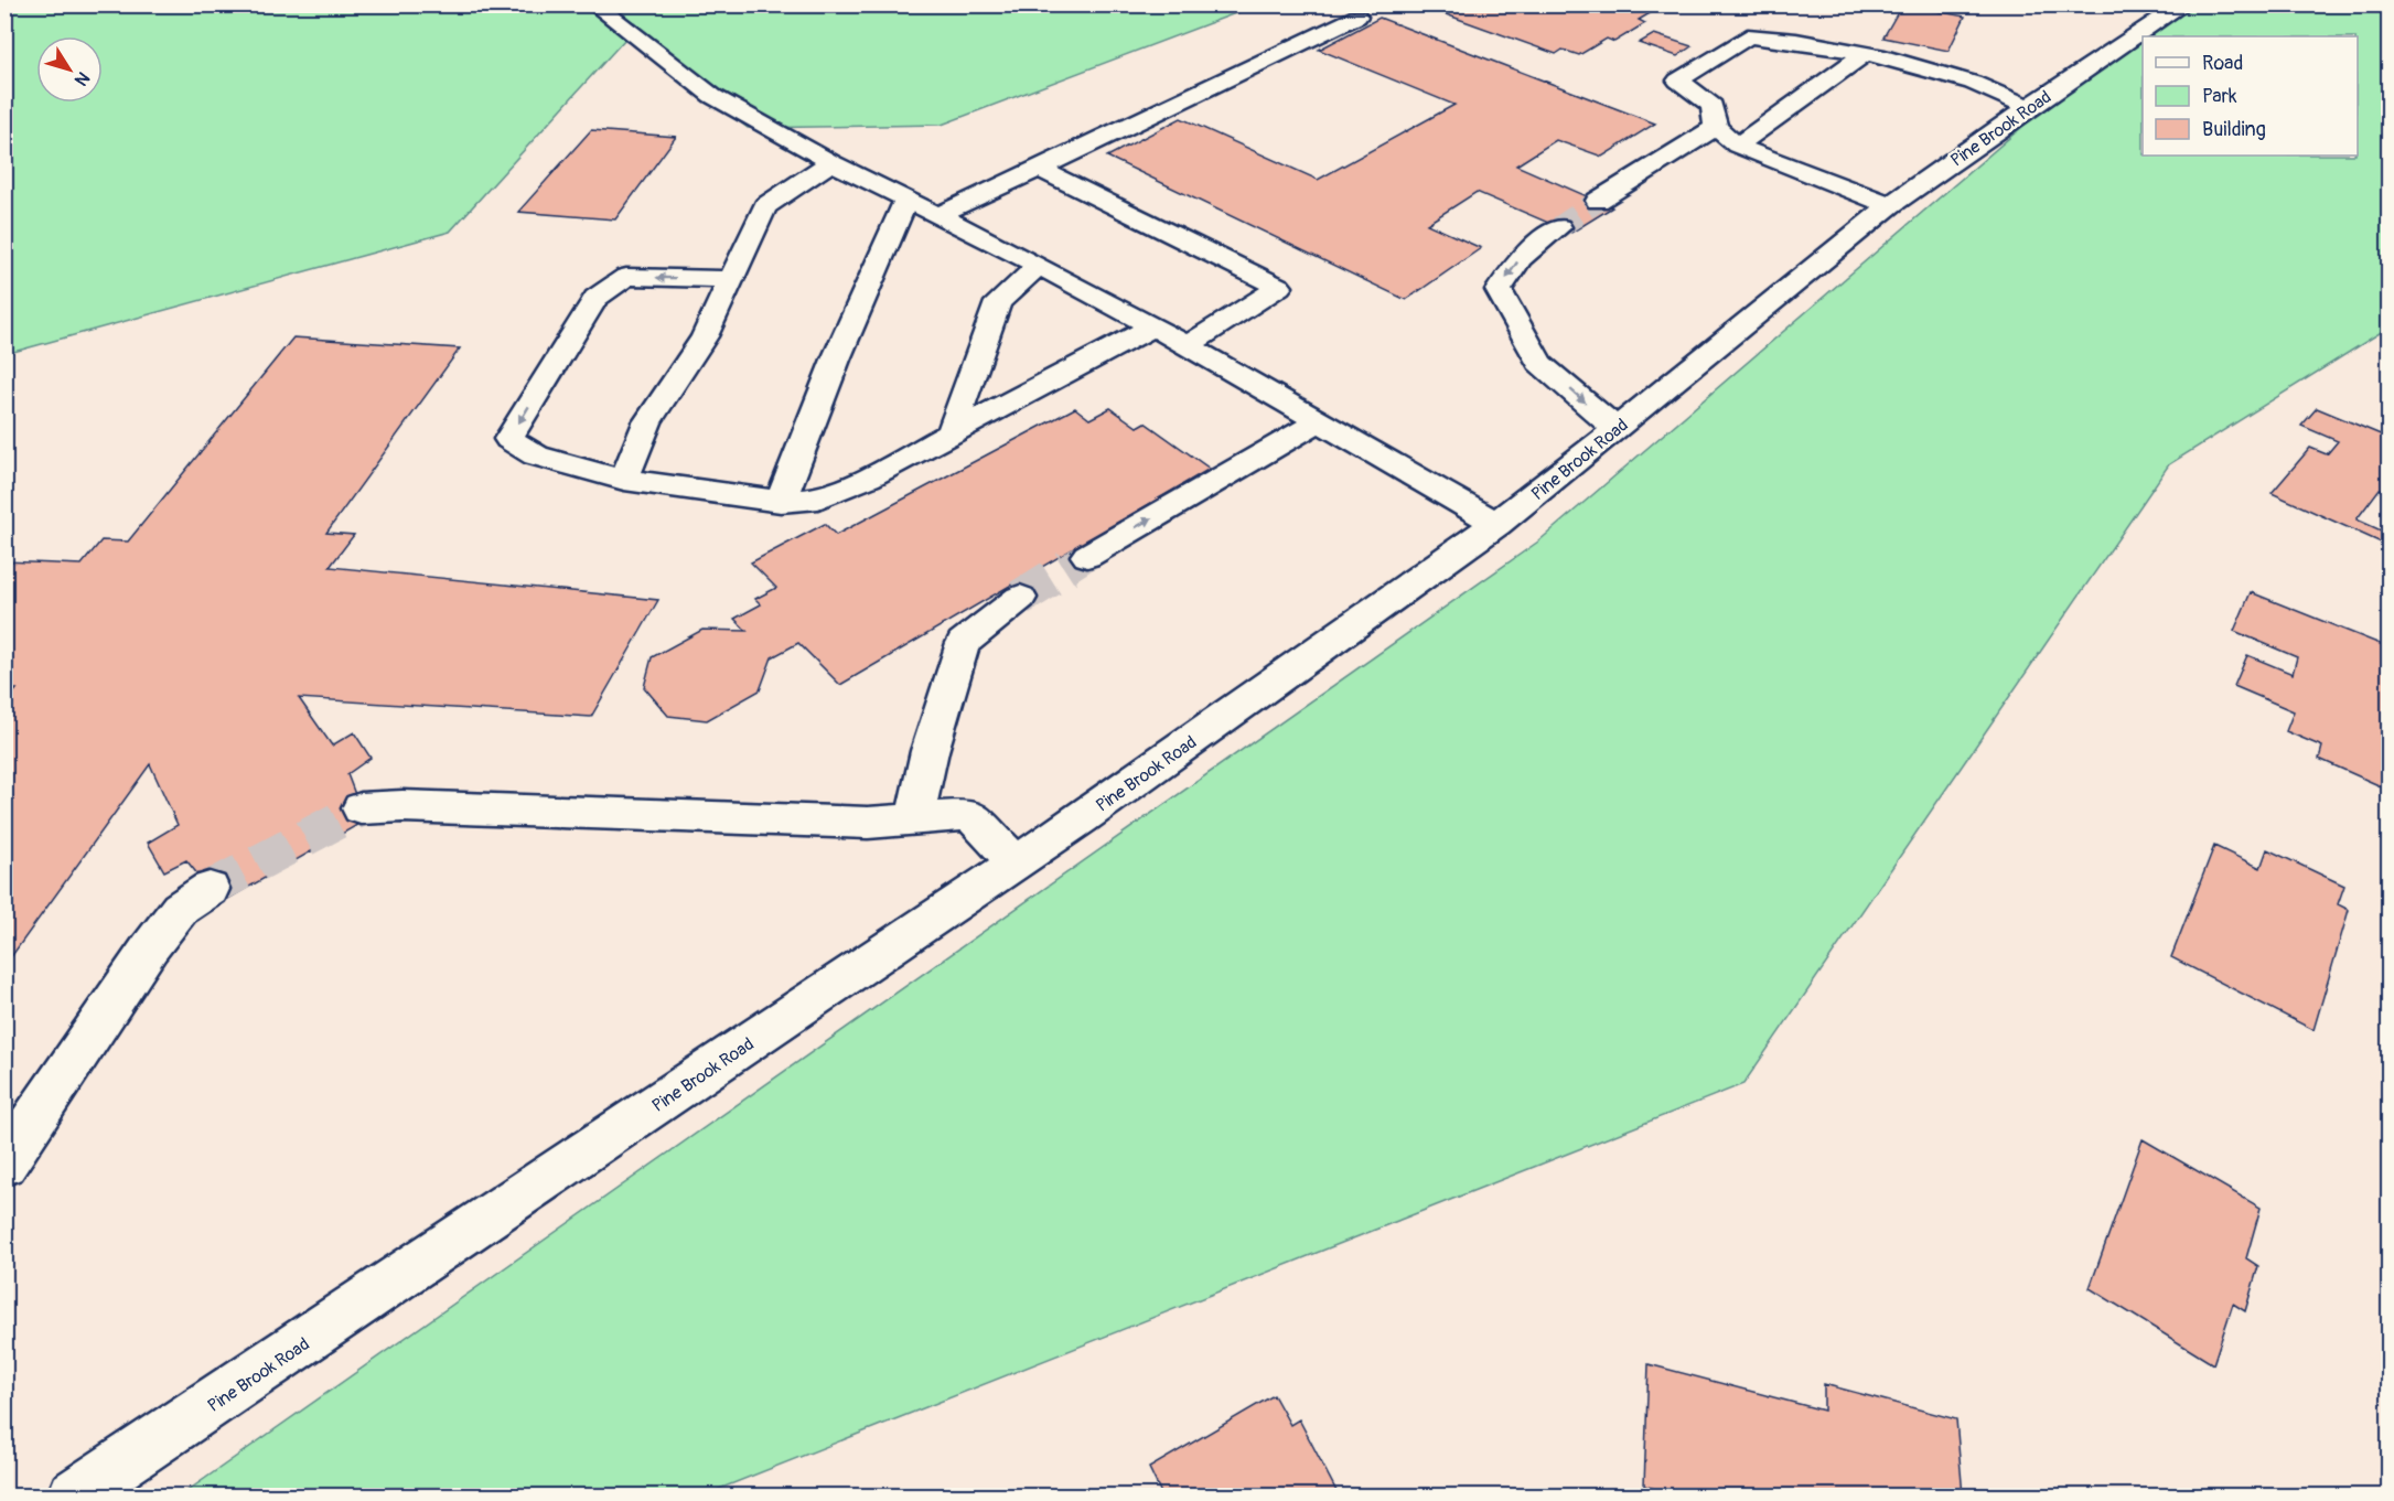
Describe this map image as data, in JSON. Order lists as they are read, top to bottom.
{
  "streets": {
    "street": ["Pine Brook Road"]
  },
  "legend": ["Road", "Park", "Building"],
  "north": "bottom right"
}
